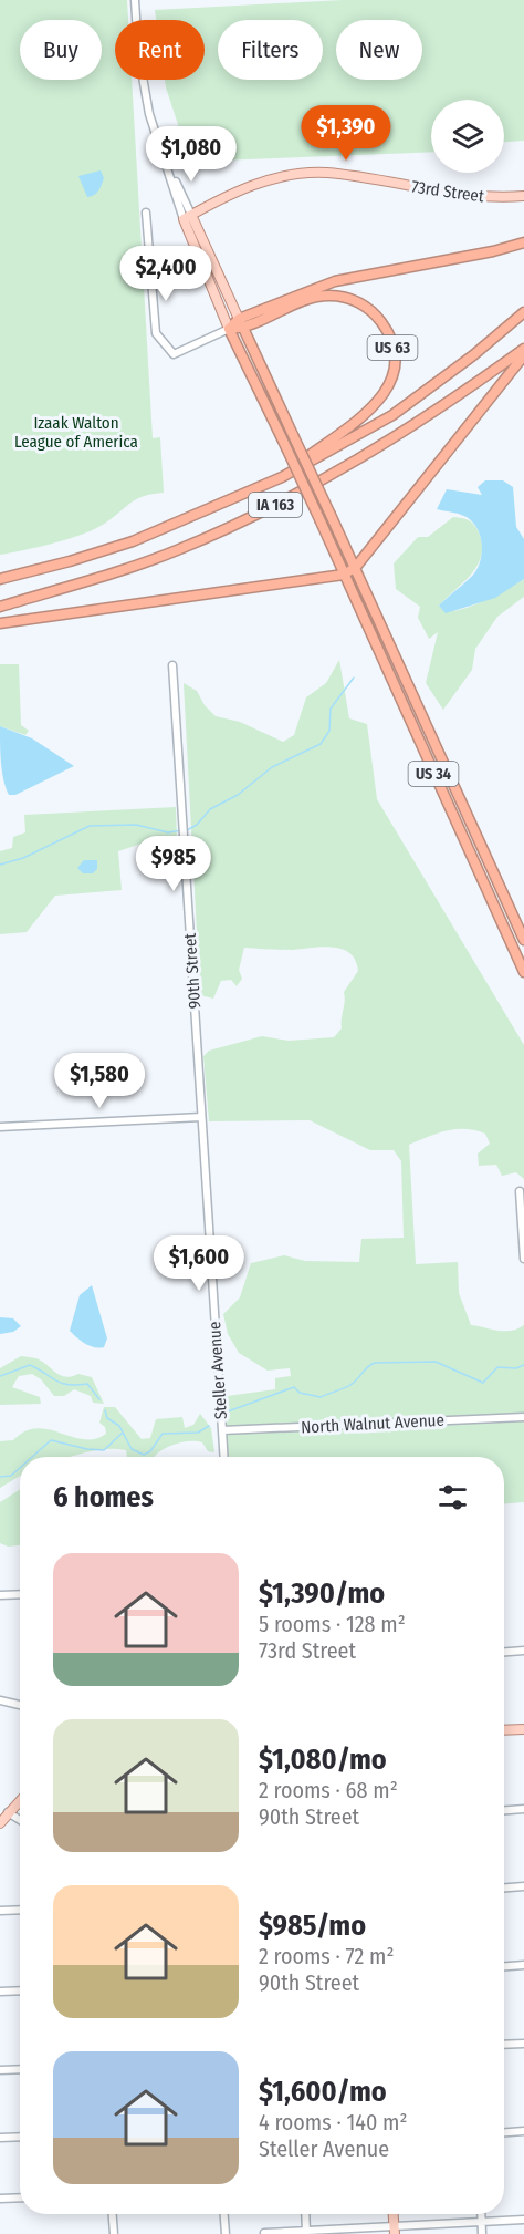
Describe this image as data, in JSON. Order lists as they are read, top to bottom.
{
  "streets": {
    "highway": ["US 63", "IA 163", "US 34"],
    "main road": ["73rd Street"],
    "street": ["90th Street", "Steller Avenue", "North Walnut Avenue"]
  },
  "crossings": [
    ["US 63", "IA 163"],
    ["90th Street", "Steller Avenue"],
    ["Steller Avenue", "North Walnut Avenue"]
  ],
  "parks": ["Izaak Walton League of America"],
  "page": {
    "chip": [
      "Buy",
      "Rent",
      "Filters",
      "New"
    ],
    "price": [
      "$1,390",
      "$1,080",
      "$2,400",
      "$985",
      "$1,580",
      "$1,600"
    ],
    "heading": "6 homes",
    "list": [
      {
        "name": "$1,390/mo",
        "note": "5 rooms · 128 m² · 73rd Street"
      },
      {
        "name": "$1,080/mo",
        "note": "2 rooms · 68 m² · 90th Street"
      },
      {
        "name": "$985/mo",
        "note": "2 rooms · 72 m² · 90th Street"
      },
      {
        "name": "$1,600/mo",
        "note": "4 rooms · 140 m² · Steller Avenue"
      }
    ]
  }
}
